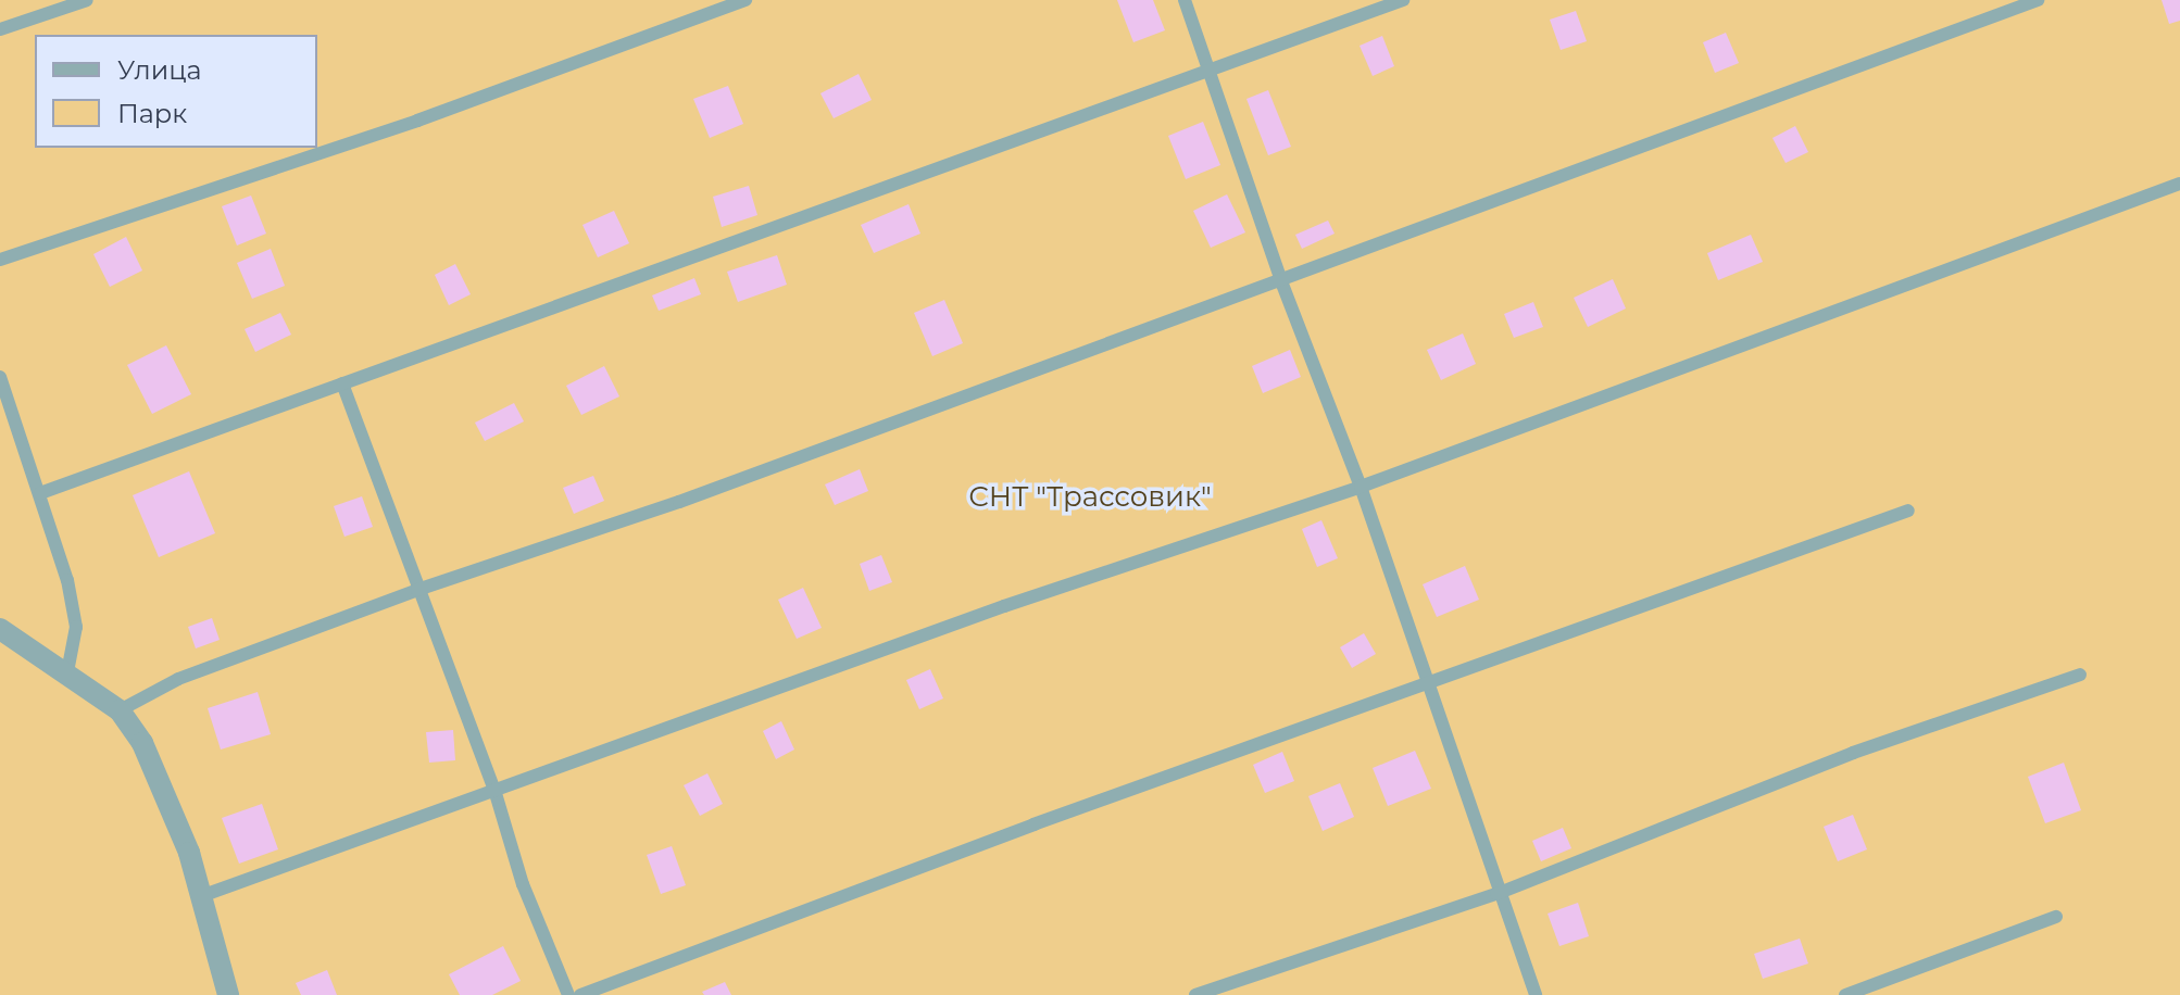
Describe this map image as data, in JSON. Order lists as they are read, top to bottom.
{
  "parks": ["СНТ \"Трассовик\""],
  "legend": ["Улица", "Парк"]
}
